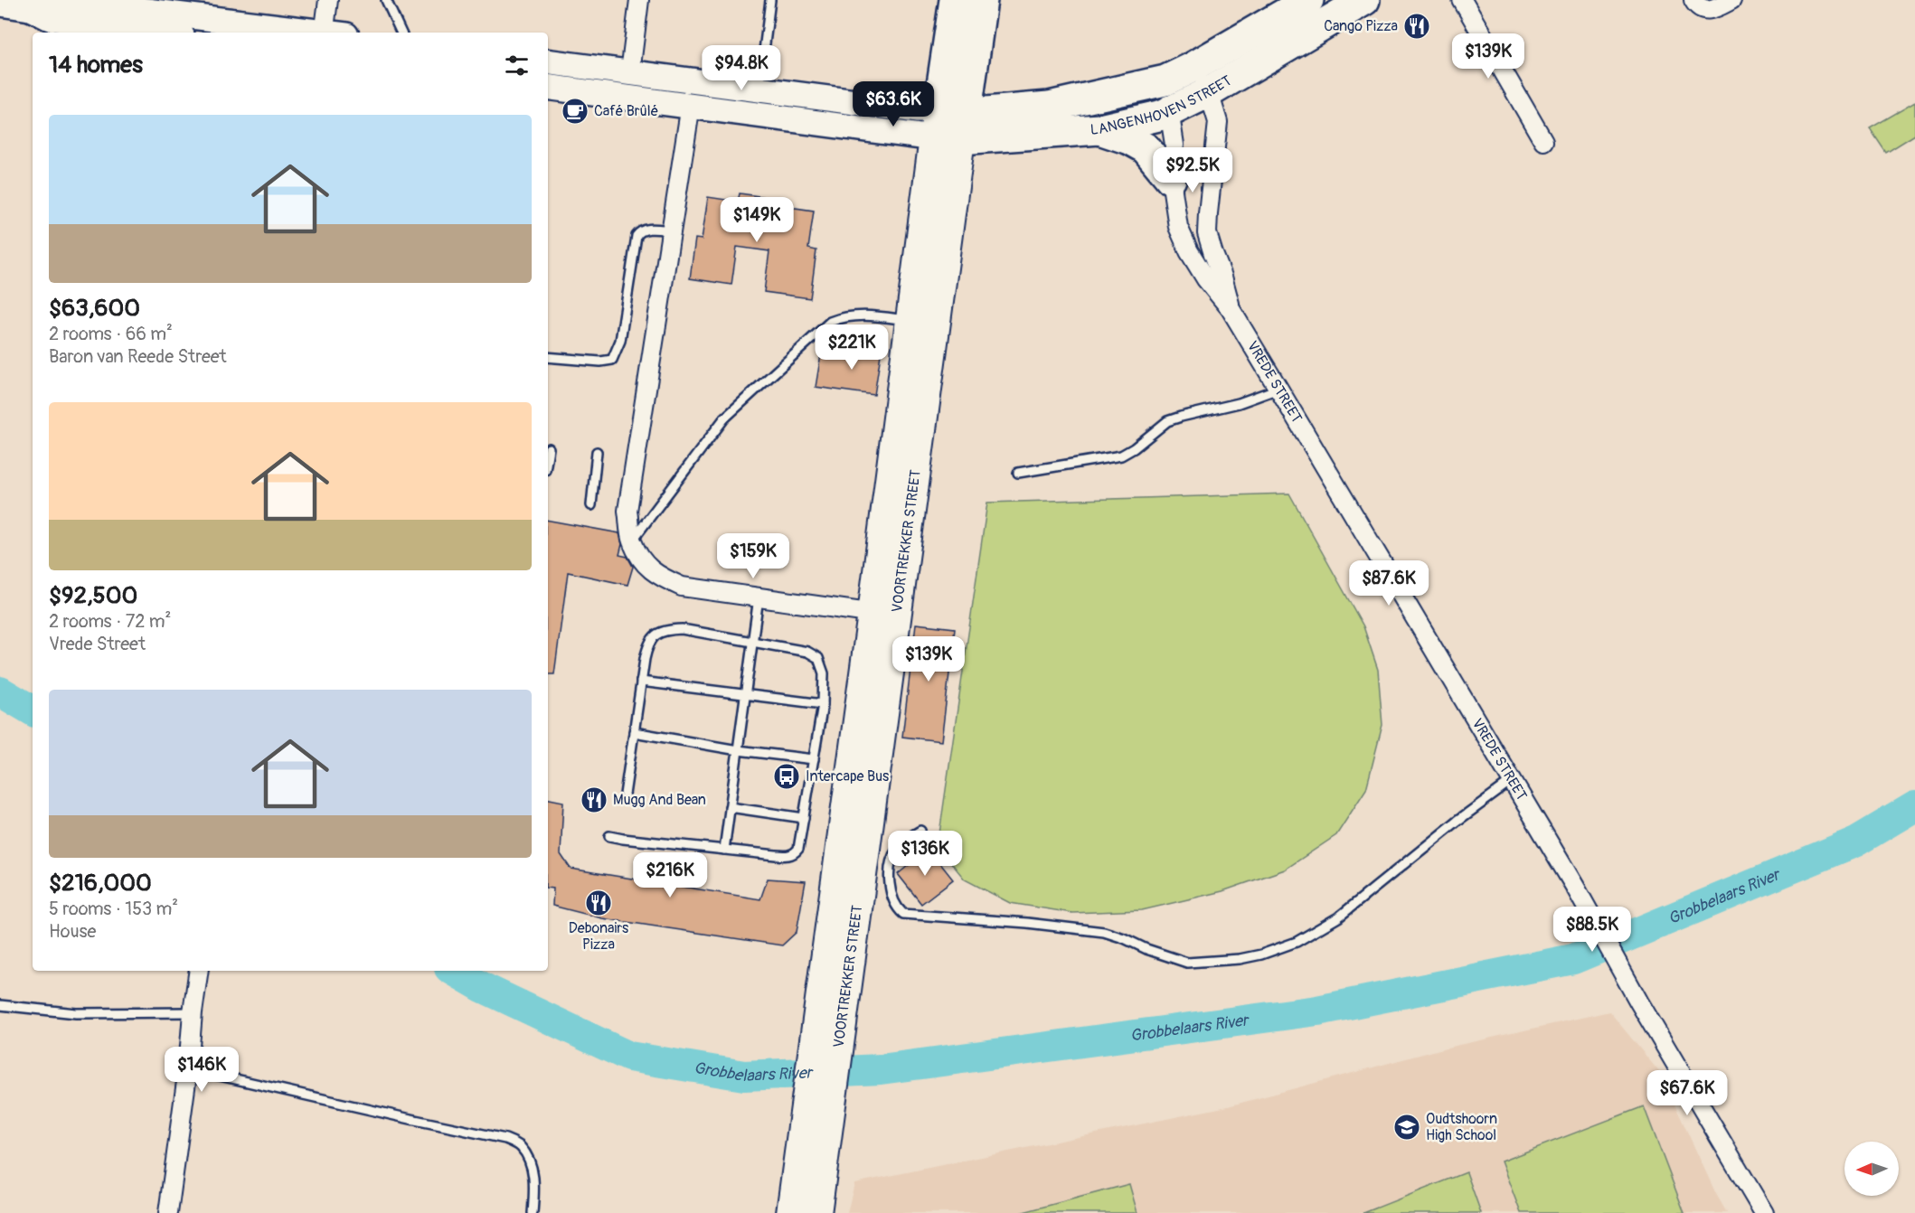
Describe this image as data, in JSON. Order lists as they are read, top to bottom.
{
  "streets": {
    "highway": ["LANGENHOVEN STREET", "VOORTREKKER STREET"],
    "street": ["VREDE STREET"]
  },
  "crossings": [
    ["LANGENHOVEN STREET", "VREDE STREET"],
    ["LANGENHOVEN STREET", "VOORTREKKER STREET"]
  ],
  "water": ["Grobbelaars River"],
  "places": {
    "restaurant": ["Cango Pizza", "Mugg And Bean", "Debonairs Pizza"],
    "cafe": ["Café Brûlé"],
    "bus stop": ["Intercape Bus"],
    "school or university": ["Oudtshoorn High School"]
  },
  "north": "left",
  "page": {
    "heading": "14 homes",
    "price": [
      "$139K",
      "$94.8K",
      "$63.6K",
      "$92.5K",
      "$149K",
      "$221K",
      "$159K",
      "$87.6K",
      "$139K",
      "$136K",
      "$216K",
      "$88.5K",
      "$146K",
      "$67.6K"
    ],
    "list": [
      {
        "name": "$63,600",
        "note": "2 rooms · 66 m² · Baron van Reede Street"
      },
      {
        "name": "$92,500",
        "note": "2 rooms · 72 m² · Vrede Street"
      },
      {
        "name": "$216,000",
        "note": "5 rooms · 153 m² · House"
      }
    ]
  }
}
